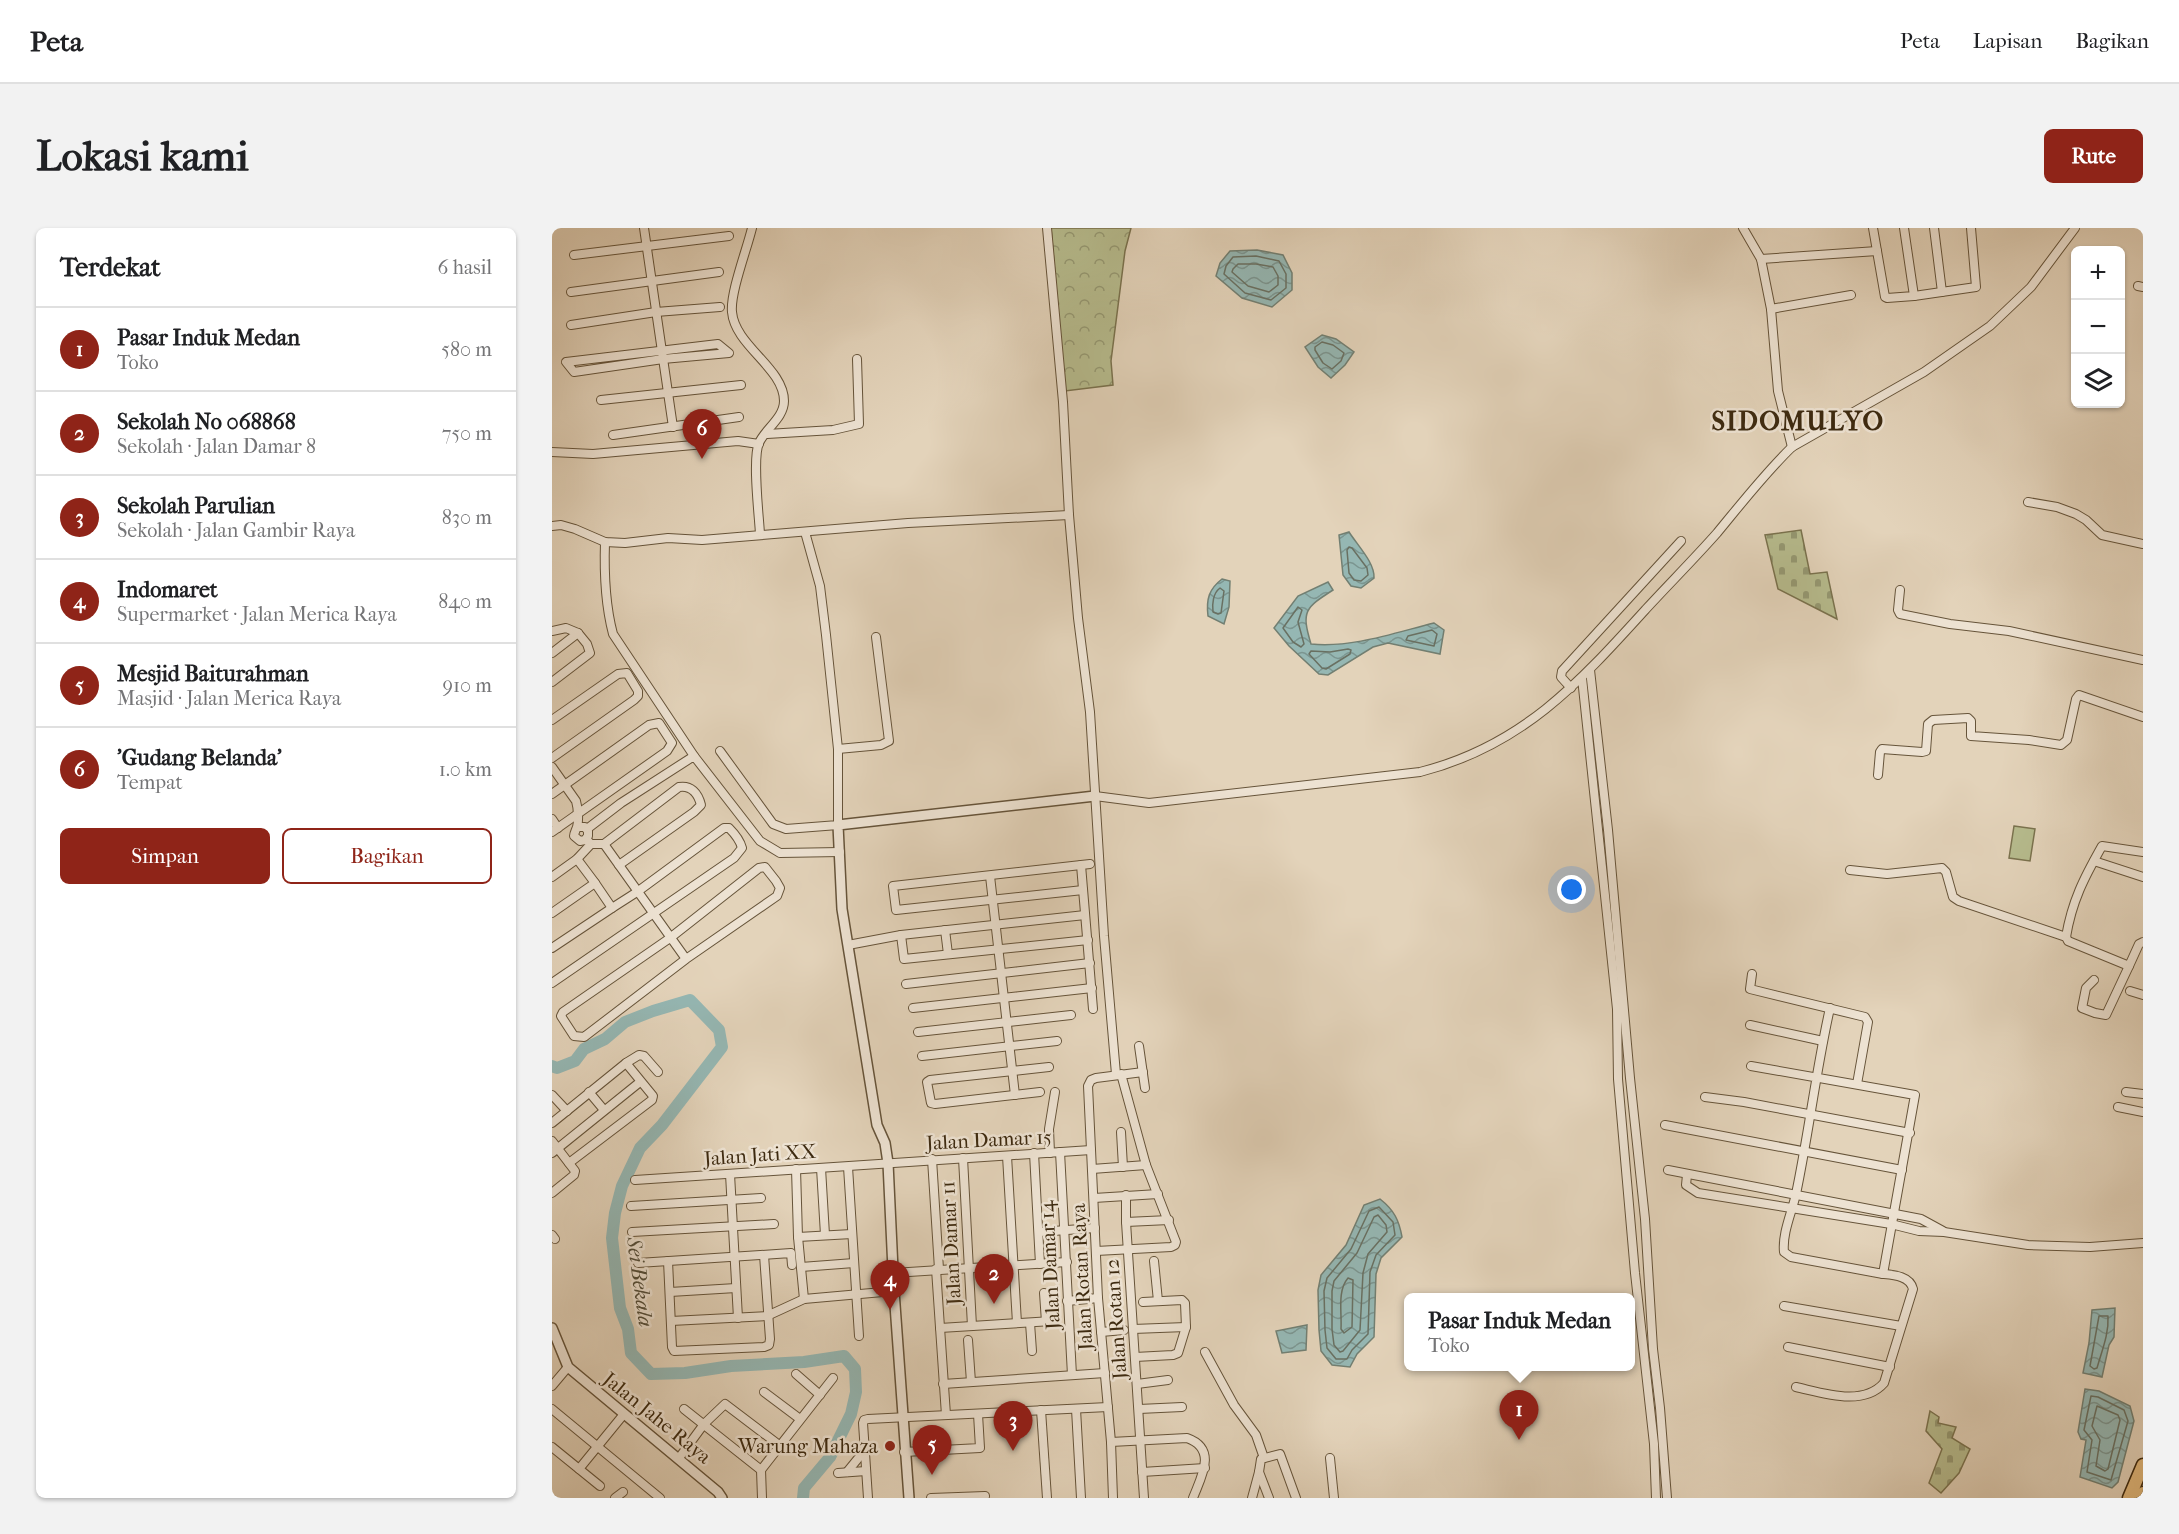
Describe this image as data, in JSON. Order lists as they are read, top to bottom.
{
  "streets": {
    "street": [
      "Jalan Damar 15",
      "Jalan Jati XX",
      "Jalan Damar 11",
      "Jalan Damar 14",
      "Jalan Rotan Raya",
      "Jalan Rotan 12",
      "Jalan Jahe Raya"
    ]
  },
  "crossings": [
    ["Jalan Damar 15", "Jalan Jati XX"],
    ["Jalan Damar 15", "Jalan Damar 11"],
    ["Jalan Damar 15", "Jalan Damar 14"],
    ["Jalan Damar 15", "Jalan Rotan Raya"]
  ],
  "districts": ["SIDOMULYO"],
  "water": ["Sei Bekala"],
  "places": ["Warung Mahaza"],
  "page": {
    "header": "Peta",
    "nav": ["Peta", "Lapisan", "Bagikan"],
    "buttons": [
      "Rute",
      ["Simpan", "Bagikan"]
    ],
    "title": "Lokasi kami",
    "heading": ["Terdekat", "6 hasil"],
    "map_buttons": ["+", "−"],
    "list": [
      {
        "mark": "1",
        "name": "Pasar Induk Medan",
        "note": "Toko",
        "value": "580 m"
      },
      {
        "mark": "2",
        "name": "Sekolah No 068868",
        "note": "Sekolah · Jalan Damar 8",
        "value": "750 m"
      },
      {
        "mark": "3",
        "name": "Sekolah Parulian",
        "note": "Sekolah · Jalan Gambir Raya",
        "value": "830 m"
      },
      {
        "mark": "4",
        "name": "Indomaret",
        "note": "Supermarket · Jalan Merica Raya",
        "value": "840 m"
      },
      {
        "mark": "5",
        "name": "Mesjid Baiturahman",
        "note": "Masjid · Jalan Merica Raya",
        "value": "910 m"
      },
      {
        "mark": "6",
        "name": "'Gudang Belanda'",
        "note": "Tempat",
        "value": "1.0 km"
      }
    ],
    "pins": [
      "6",
      "2",
      "4",
      "1",
      "3",
      "5"
    ],
    "popup": ["Pasar Induk Medan", "Toko"]
  }
}
